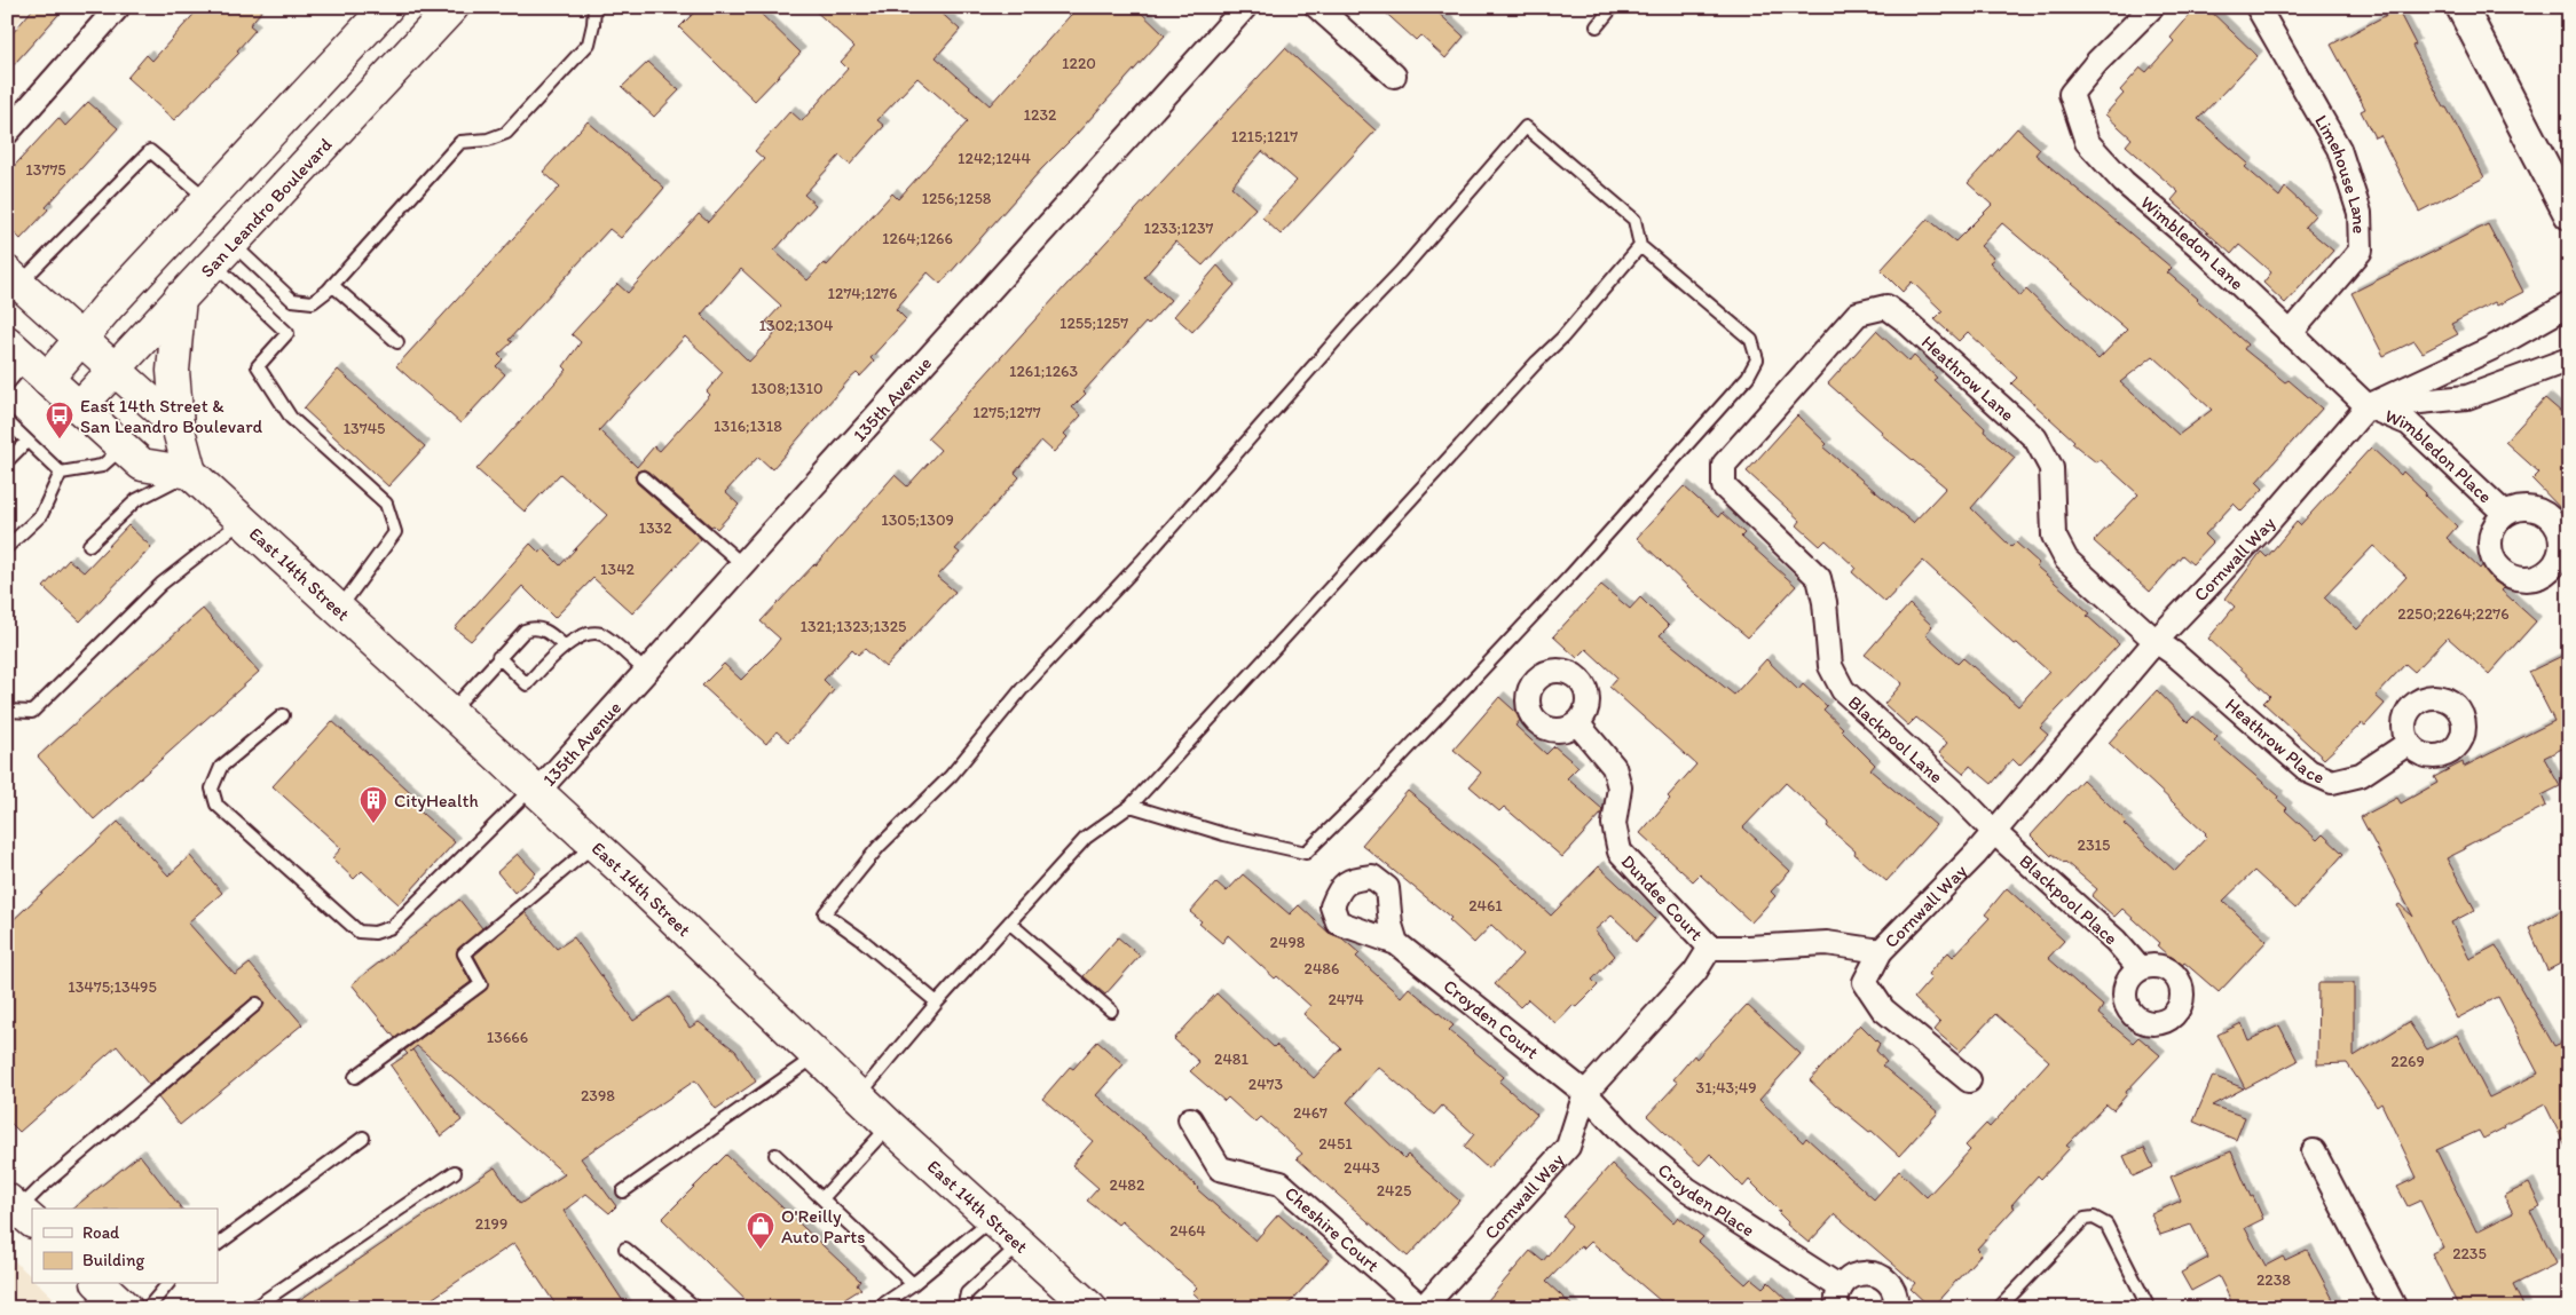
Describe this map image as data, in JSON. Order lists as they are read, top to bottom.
{
  "streets": {
    "main road": ["San Leandro Boulevard", "East 14th Street"],
    "street": [
      "Limehouse Lane",
      "Wimbledon Lane",
      "Heathrow Lane",
      "135th Avenue",
      "Wimbledon Place",
      "Cornwall Way",
      "Heathrow Place",
      "Blackpool Lane",
      "Dundee Court",
      "Blackpool Place",
      "Croyden Court",
      "Croyden Place",
      "Cheshire Court"
    ]
  },
  "crossings": [
    ["Limehouse Lane", "Wimbledon Lane"],
    ["Wimbledon Lane", "Wimbledon Place"],
    ["Wimbledon Lane", "Cornwall Way"],
    ["Heathrow Lane", "Cornwall Way"],
    ["Heathrow Lane", "Heathrow Place"],
    ["Heathrow Lane", "Blackpool Lane"],
    ["135th Avenue", "East 14th Street"],
    ["Wimbledon Place", "Cornwall Way"],
    ["Cornwall Way", "Heathrow Place"],
    ["Cornwall Way", "Blackpool Lane"],
    ["Cornwall Way", "Dundee Court"],
    ["Cornwall Way", "Blackpool Place"],
    ["Cornwall Way", "Croyden Court"],
    ["Cornwall Way", "Croyden Place"],
    ["Cornwall Way", "Cheshire Court"],
    ["Blackpool Lane", "Blackpool Place"],
    ["Croyden Court", "Croyden Place"]
  ],
  "places": {
    "bus stop": ["East 14th Street & San Leandro Boulevard"],
    "building": ["CityHealth"],
    "shop": ["O'Reilly Auto Parts"]
  },
  "house_numbers": [
    "1220",
    "1232",
    "1215;1217",
    "1242;1244",
    "13775",
    "1256;1258",
    "1233;1237",
    "1264;1266",
    "1274;1276",
    "1255;1257",
    "1302;1304",
    "1261;1263",
    "1308;1310",
    "1275;1277",
    "1316;1318",
    "13745",
    "1305;1309",
    "1332",
    "1342",
    "2250;2264;2276",
    "1321;1323;1325",
    "2315",
    "2461",
    "2498",
    "2486",
    "13475;13495",
    "2474",
    "13666",
    "2481",
    "2269",
    "2473",
    "31;43;49",
    "2398",
    "2467",
    "2451",
    "2443",
    "2482",
    "2425",
    "2199",
    "2464",
    "2235",
    "2238"
  ],
  "legend": ["Road", "Building"]
}
